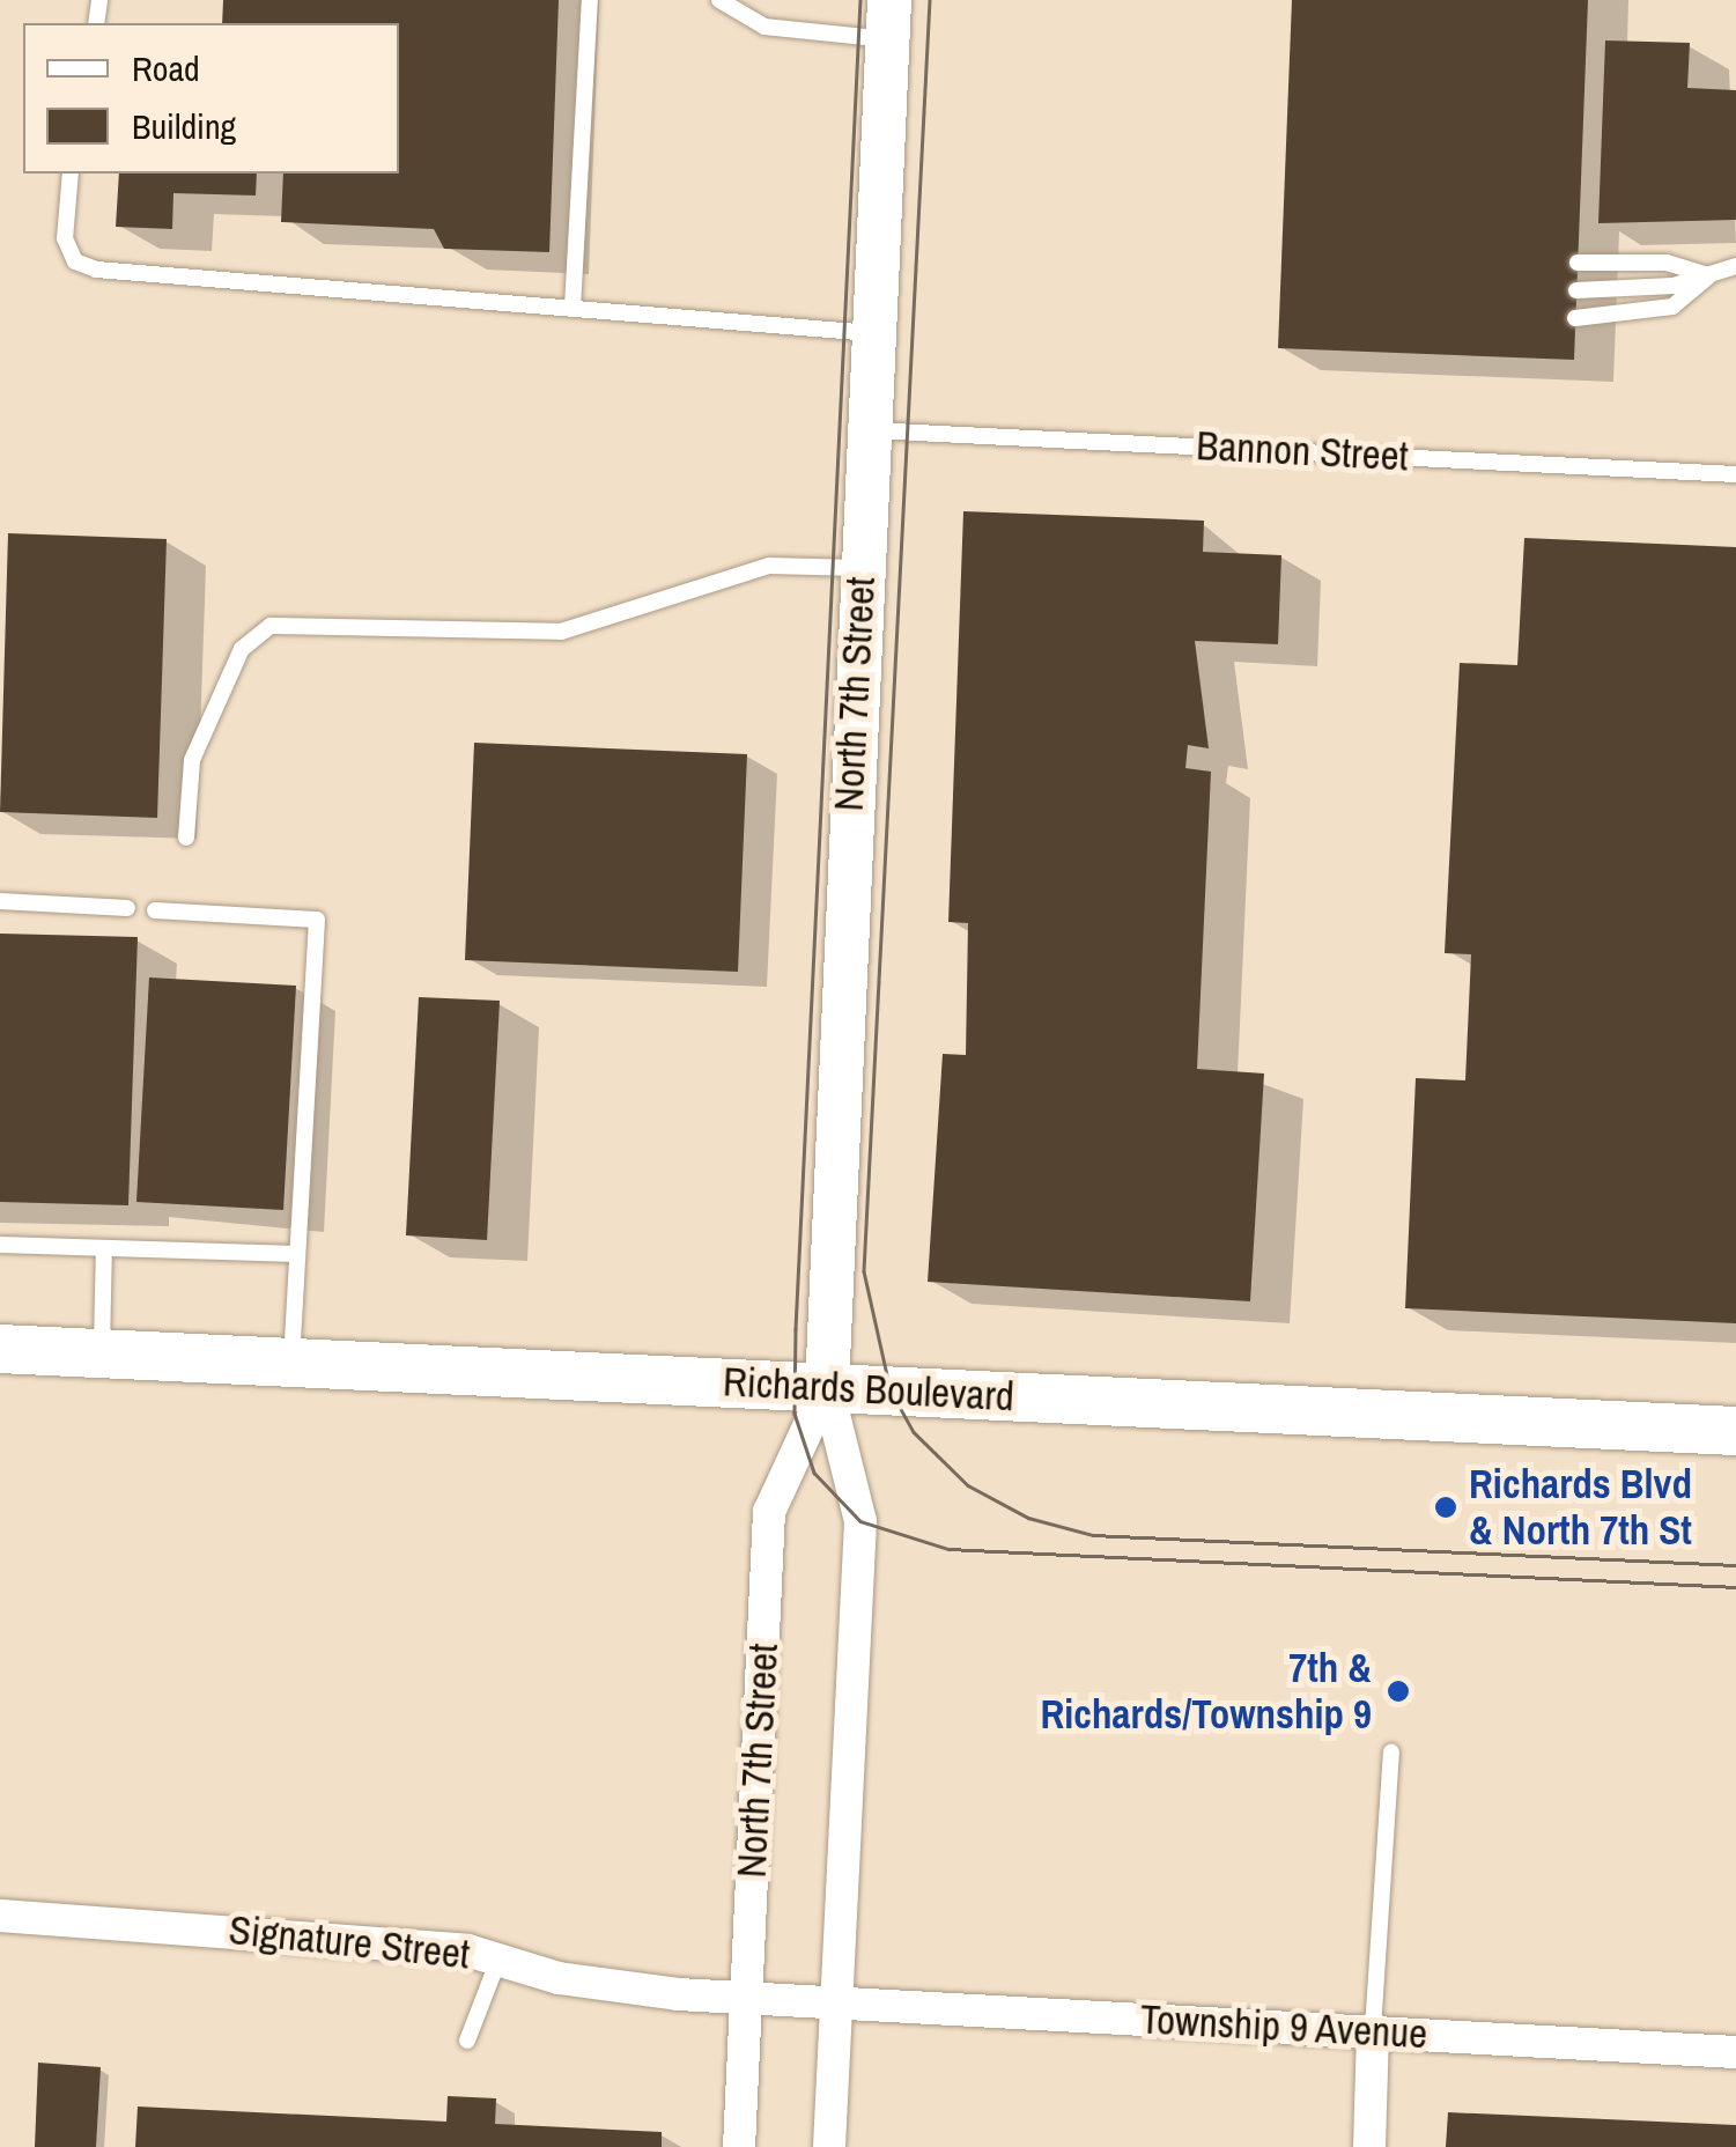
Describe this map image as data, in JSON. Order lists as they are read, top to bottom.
{
  "streets": {
    "main road": ["North 7th Street", "Richards Boulevard"],
    "street": ["Signature Street", "Township 9 Avenue"],
    "lane": ["Bannon Street"]
  },
  "crossings": [
    ["Bannon Street", "North 7th Street"],
    ["North 7th Street", "Richards Boulevard"],
    ["North 7th Street", "Signature Street"],
    ["North 7th Street", "Township 9 Avenue"],
    ["Signature Street", "Township 9 Avenue"]
  ],
  "places": ["Richards Blvd & North 7th St", "7th & Richards/Township 9"],
  "legend": ["Road", "Building"]
}
